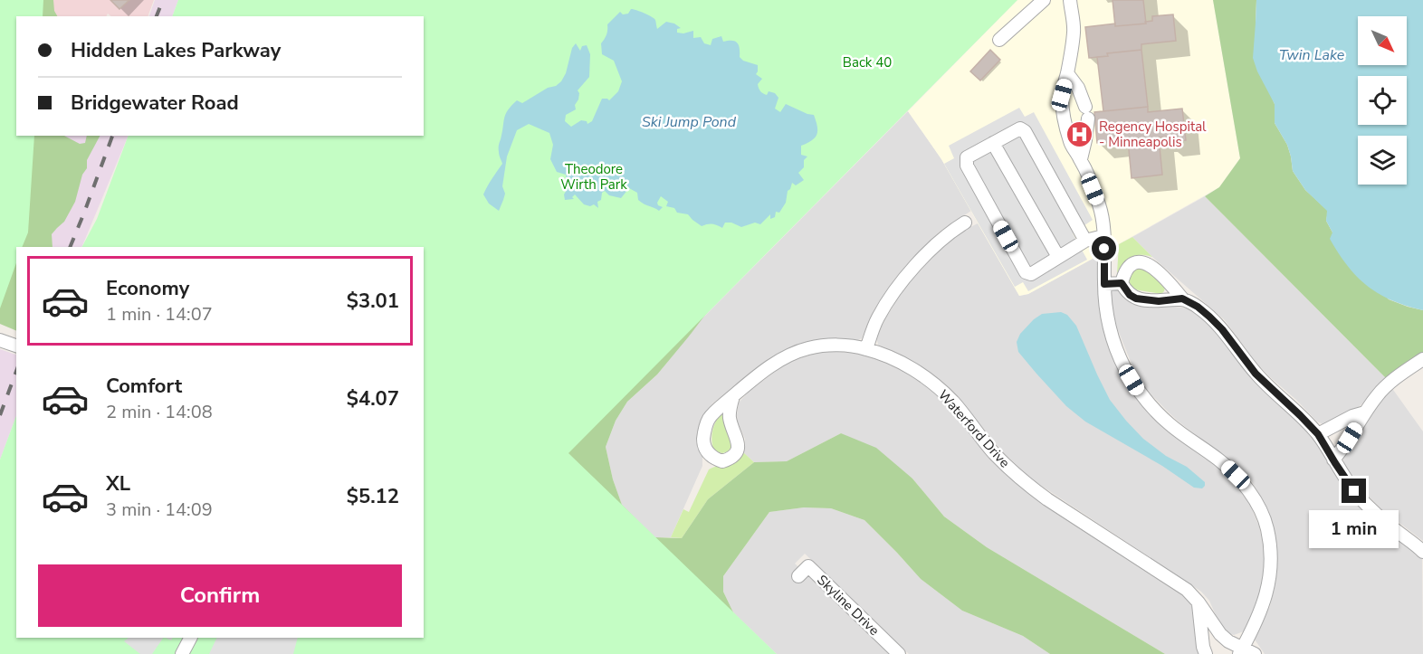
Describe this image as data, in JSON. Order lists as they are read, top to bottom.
{
  "streets": {
    "street": ["Waterford Drive", "Skyline Drive"]
  },
  "water": ["Twin Lake", "Ski Jump Pond"],
  "parks": ["Back 40", "Theodore Wirth Park"],
  "places": {
    "hospital": ["Regency Hospital - Minneapolis"]
  },
  "north": "bottom right",
  "page": {
    "banner": ["Hidden Lakes Parkway", "Bridgewater Road"],
    "list": [
      {
        "name": "Economy",
        "note": "1 min · 14:07",
        "value": "$3.01"
      },
      {
        "name": "Comfort",
        "note": "2 min · 14:08",
        "value": "$4.07"
      },
      {
        "name": "XL",
        "note": "3 min · 14:09",
        "value": "$5.12"
      }
    ],
    "bubble": "1 min",
    "buttons": "Confirm"
  }
}
